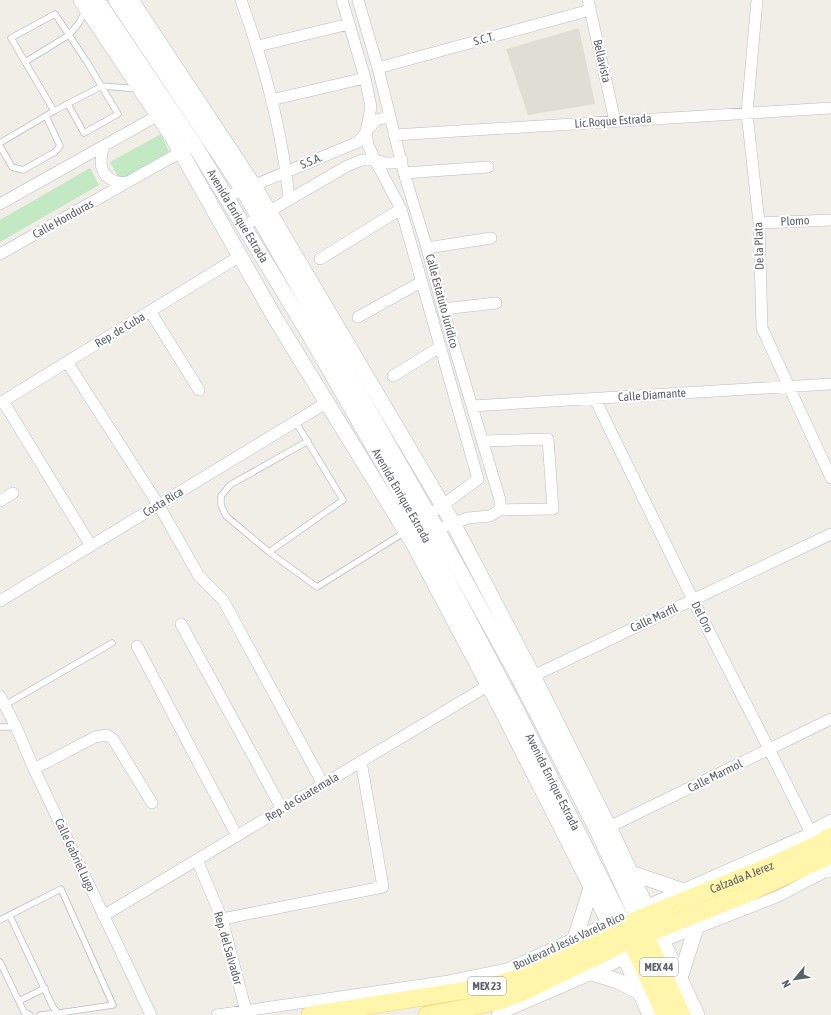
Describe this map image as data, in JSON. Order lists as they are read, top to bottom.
{
  "streets": {
    "main road": [
      "Avenida Enrique Estrada",
      "Calzada A Jerez",
      "Boulevard Jesús Varela Rico",
      "MEX 44",
      "MEX 23"
    ],
    "street": [
      "S.C.T.",
      "Bellavista",
      "Lic.Roque Estrada",
      "S.S.A.",
      "Calle Honduras",
      "Plomo",
      "De la Plata",
      "Calle Estatuto Jurídico",
      "Rep. de Cuba",
      "Calle Diamante",
      "Costa Rica",
      "Del Oro",
      "Calle Marfil",
      "Calle Marmol",
      "Rep. de Guatemala",
      "Calle Gabriel Lugo",
      "Rep. del Salvador"
    ]
  },
  "crossings": [
    ["S.C.T.", "Bellavista"],
    ["S.C.T.", "Calle Estatuto Jurídico"],
    ["Bellavista", "Lic.Roque Estrada"],
    ["Lic.Roque Estrada", "De la Plata"],
    ["Lic.Roque Estrada", "Calle Estatuto Jurídico"],
    ["S.S.A.", "Avenida Enrique Estrada"],
    ["S.S.A.", "Calle Estatuto Jurídico"],
    ["Avenida Enrique Estrada", "Calle Honduras"],
    ["Avenida Enrique Estrada", "Calle Marfil"],
    ["Avenida Enrique Estrada", "Calle Marmol"],
    ["Avenida Enrique Estrada", "Rep. de Guatemala"],
    ["Avenida Enrique Estrada", "Calzada A Jerez"],
    ["Avenida Enrique Estrada", "Boulevard Jesús Varela Rico"],
    ["Plomo", "De la Plata"],
    ["De la Plata", "Calle Diamante"],
    ["Calle Estatuto Jurídico", "Calle Diamante"],
    ["Calle Diamante", "Del Oro"],
    ["Del Oro", "Calle Marfil"],
    ["Del Oro", "Calle Marmol"],
    ["Del Oro", "Boulevard Jesús Varela Rico"],
    ["Rep. de Guatemala", "Calle Gabriel Lugo"],
    ["Rep. de Guatemala", "Rep. del Salvador"],
    ["Calzada A Jerez", "Boulevard Jesús Varela Rico"],
    ["Boulevard Jesús Varela Rico", "Rep. del Salvador"]
  ],
  "north": "bottom left"
}
